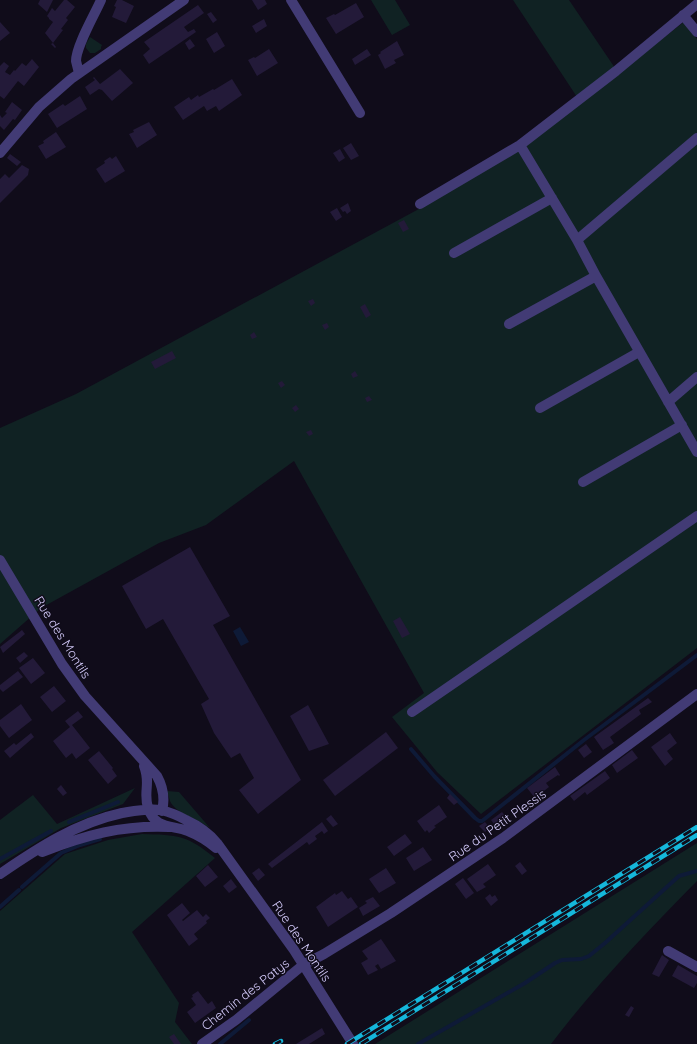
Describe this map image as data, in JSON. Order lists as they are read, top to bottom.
{
  "streets": {
    "street": ["Rue des Montils", "Rue du Petit Plessis", "Chemin des Patys"]
  },
  "crossings": [
    ["Rue des Montils", "Rue du Petit Plessis"],
    ["Rue des Montils", "Chemin des Patys"],
    ["Rue du Petit Plessis", "Chemin des Patys"]
  ]
}
